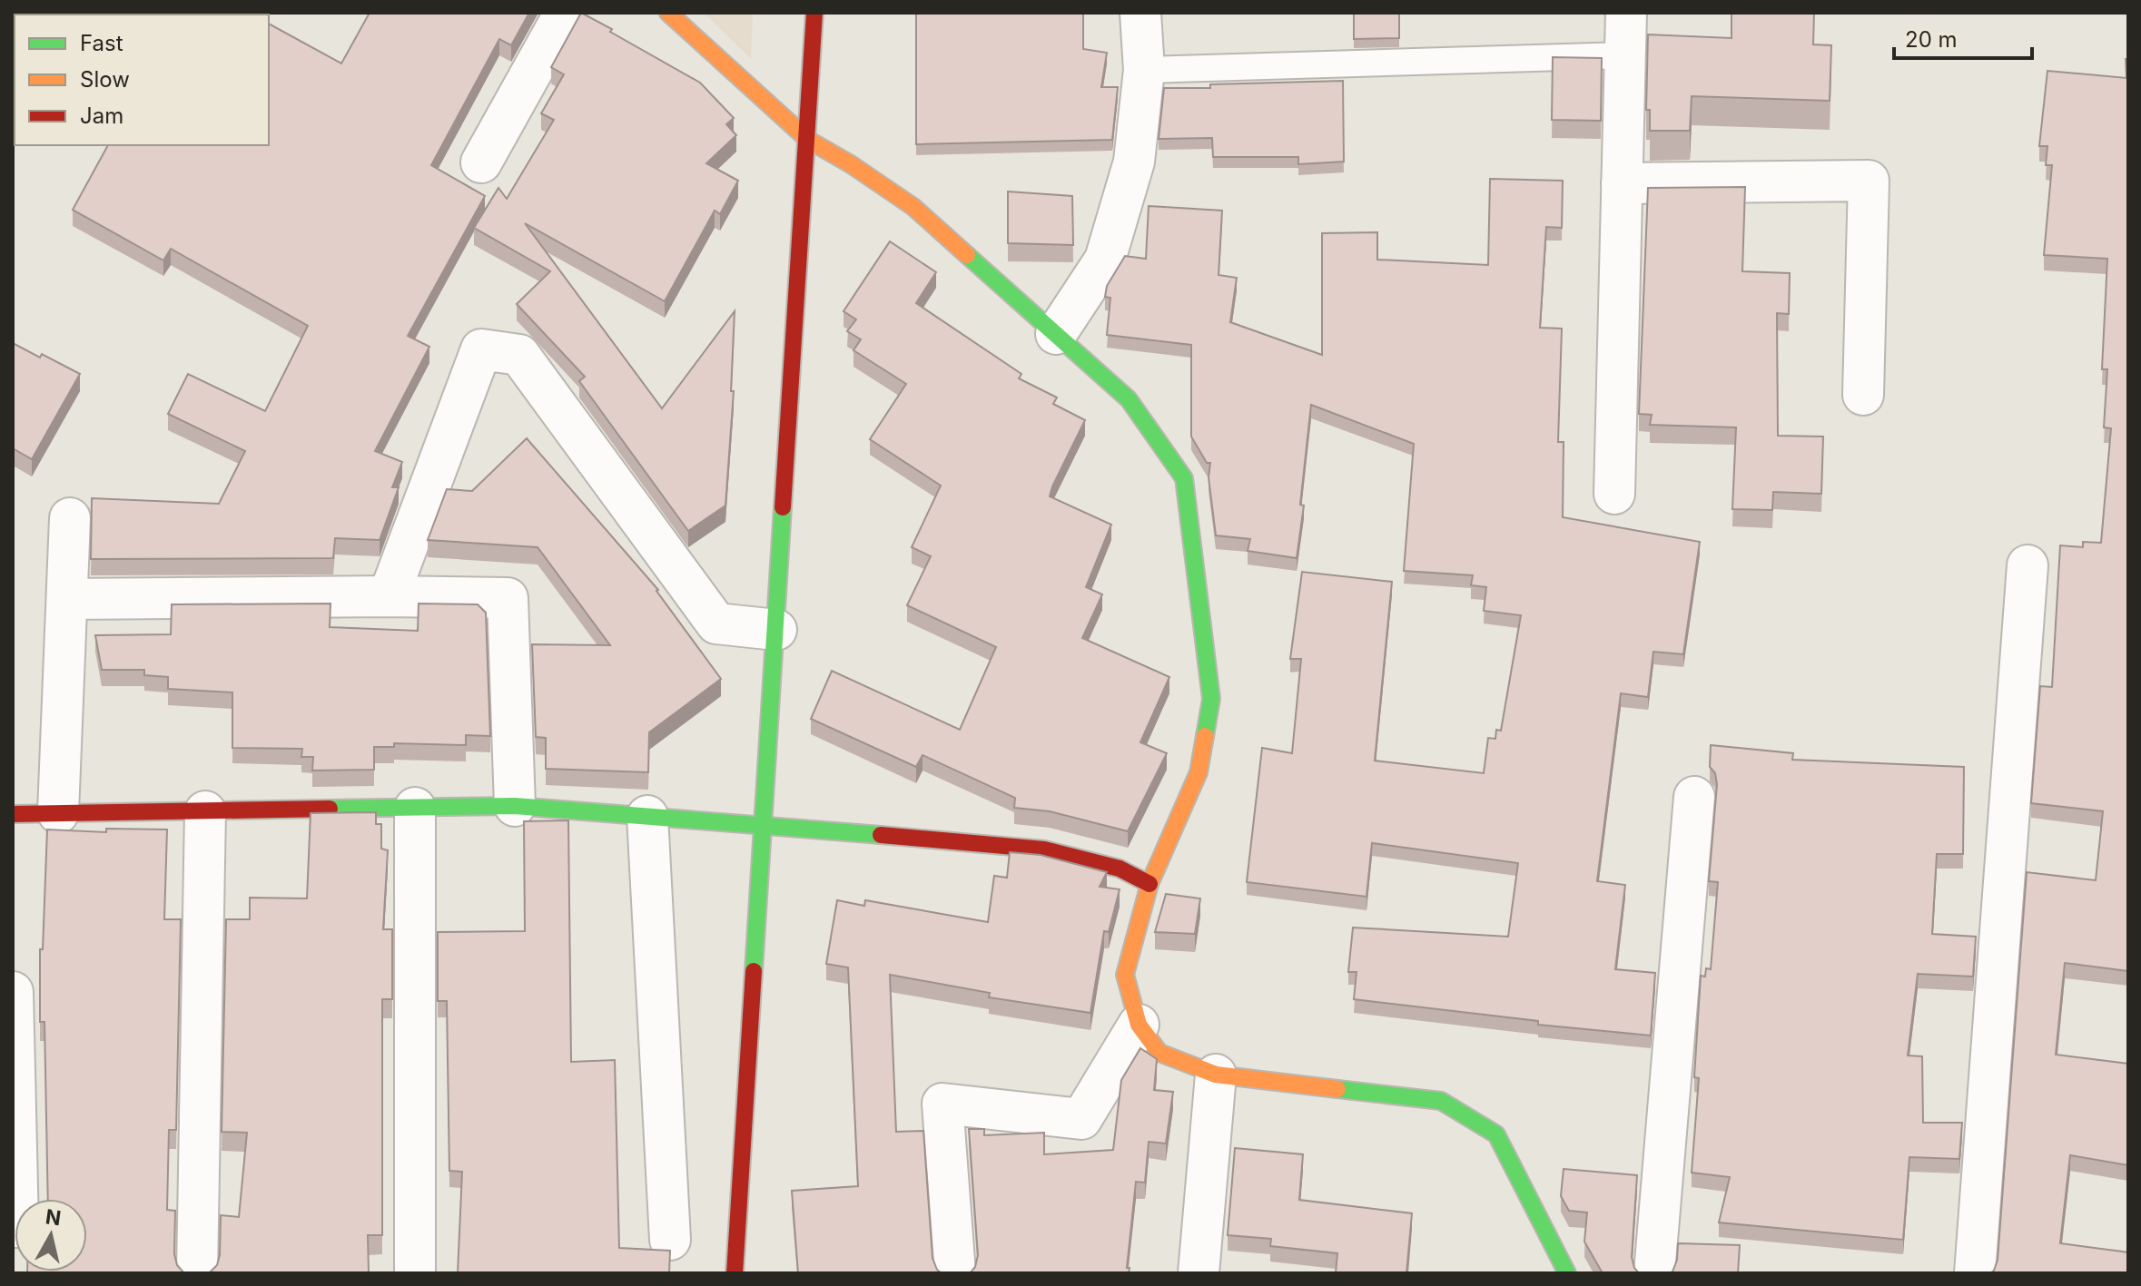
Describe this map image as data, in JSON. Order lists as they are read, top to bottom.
{
  "legend": ["Fast", "Slow", "Jam"],
  "scale_bar": "20 m",
  "north": "top"
}
